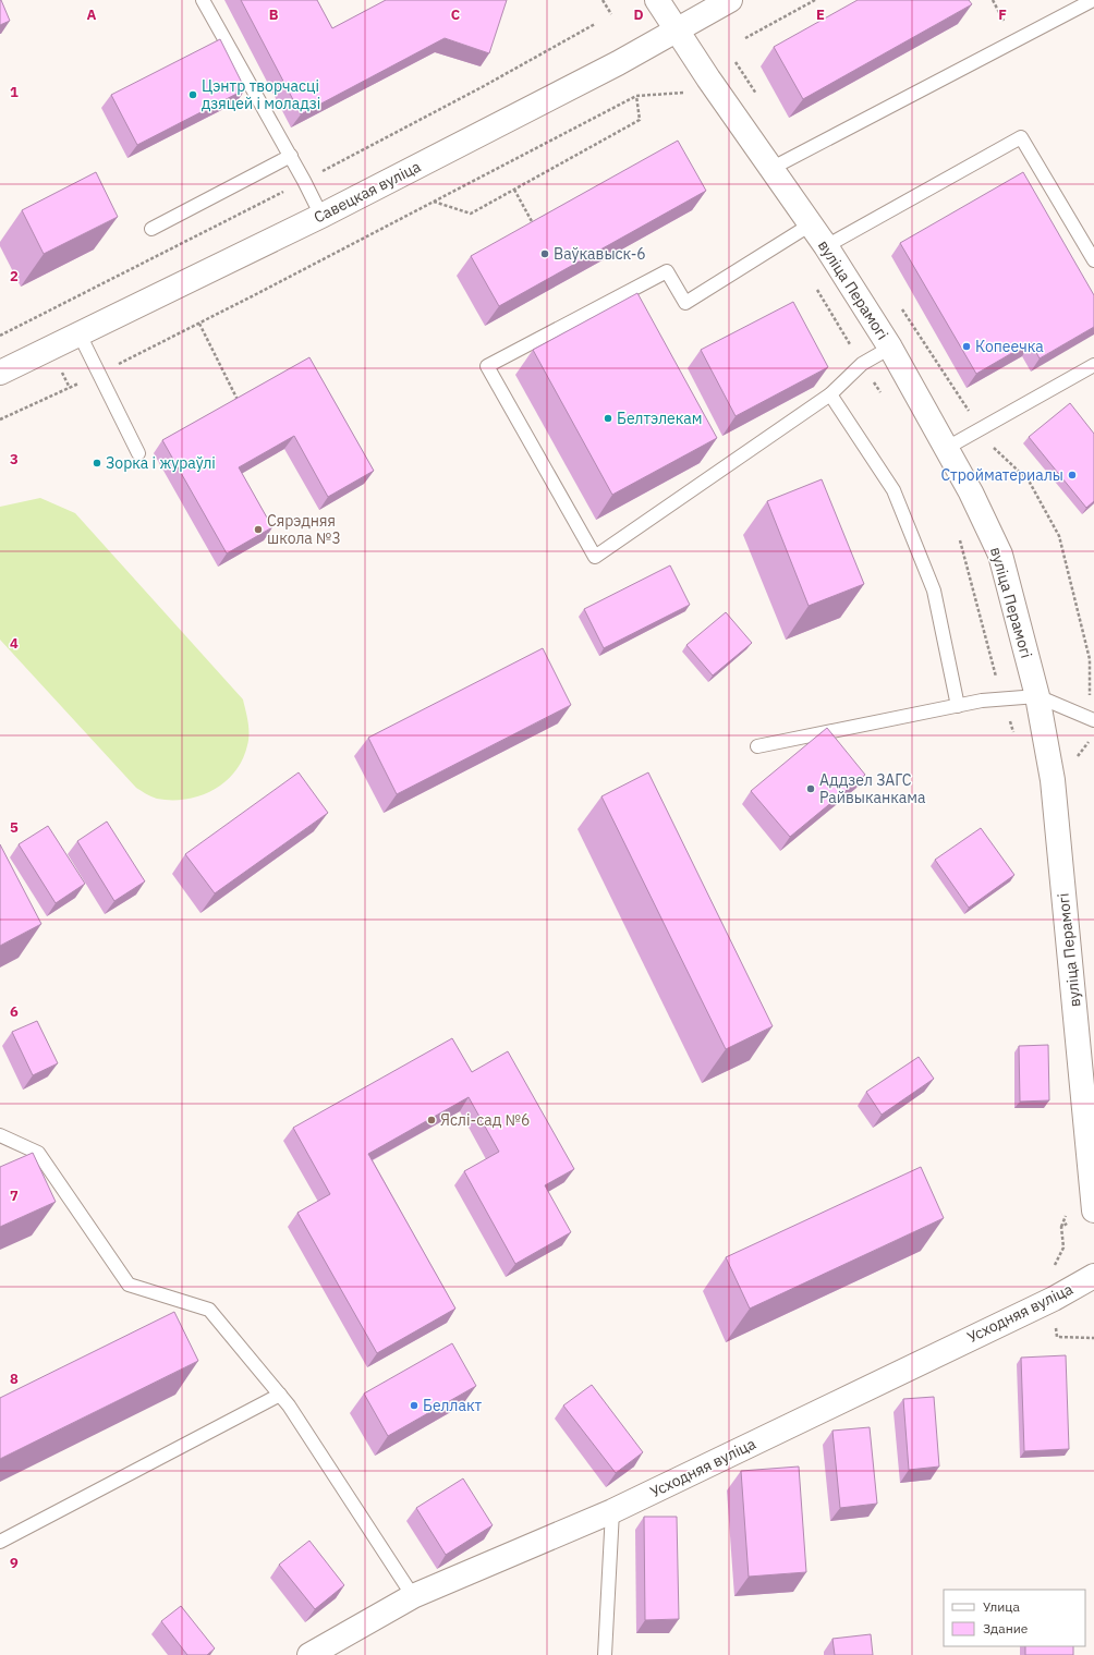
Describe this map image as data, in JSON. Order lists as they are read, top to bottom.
{
  "streets": {
    "main road": ["Савецкая вуліца", "вуліца Перамогі", "Усходняя вуліца"]
  },
  "crossings": [
    ["Савецкая вуліца", "вуліца Перамогі"]
  ],
  "places": [
    "Цэнтр творчасці дзяцей і моладзі",
    "Ваўкавыск-6",
    "Копеечка",
    "Белтэлекам",
    "Зорка і жураўлі",
    "Стройматериалы",
    "Сярэдняя школа №3",
    "Аддзел ЗАГС Райвыканкама",
    "Яслі-сад №6",
    "Беллакт"
  ],
  "legend": ["Улица", "Здание"],
  "grid": {
    "columns": [
      "A",
      "B",
      "C",
      "D",
      "E",
      "F"
    ],
    "rows": [
      "1",
      "2",
      "3",
      "4",
      "5",
      "6",
      "7",
      "8",
      "9"
    ]
  }
}
